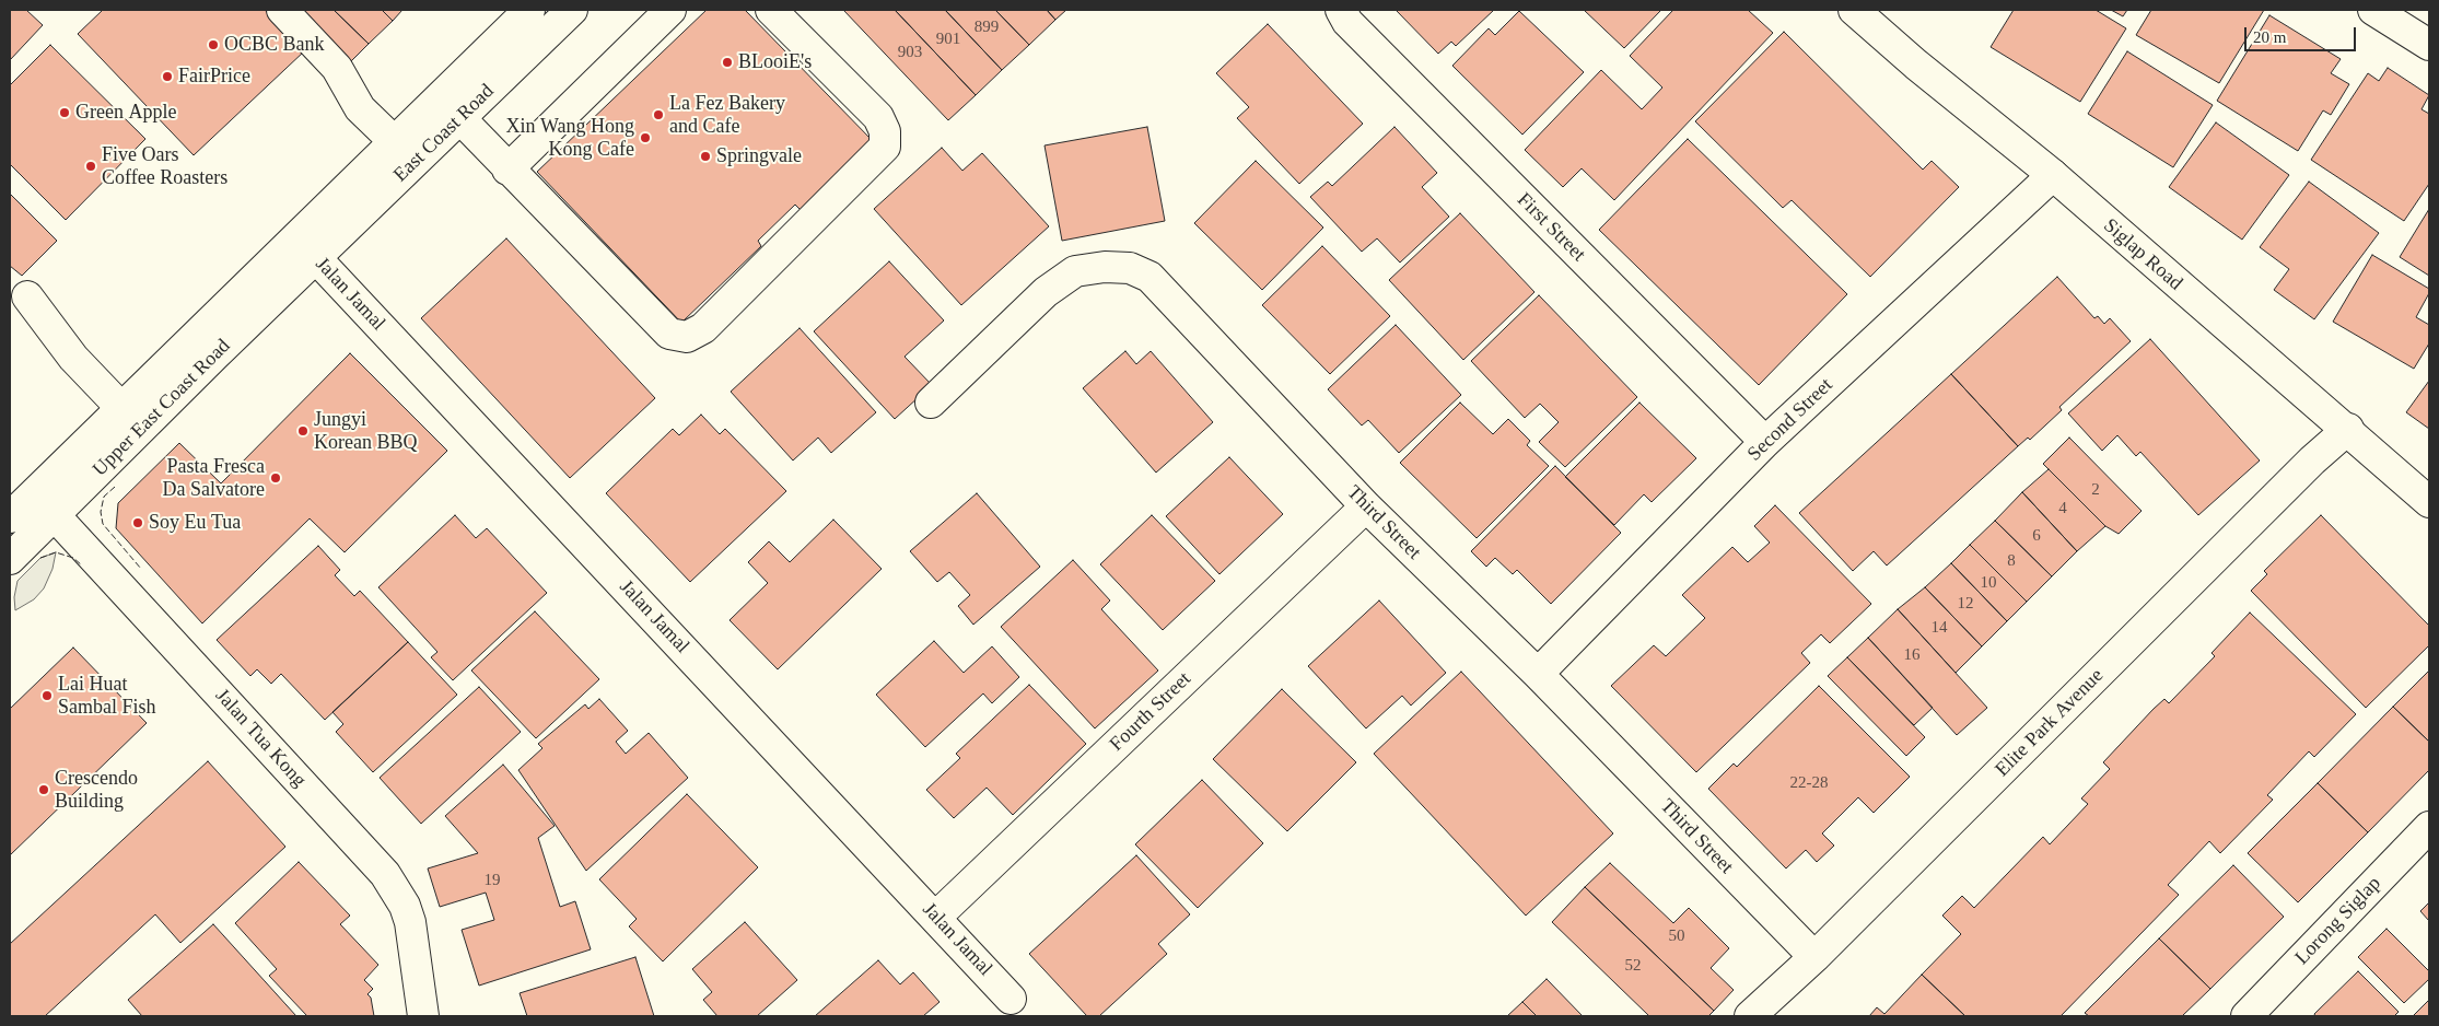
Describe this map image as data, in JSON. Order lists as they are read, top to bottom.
{
  "streets": {
    "street": [
      "East Coast Road",
      "First Street",
      "Siglap Road",
      "Jalan Jamal",
      "Upper East Coast Road",
      "Second Street",
      "Third Street",
      "Fourth Street",
      "Elite Park Avenue",
      "Jalan Tua Kong",
      "Lorong Siglap"
    ]
  },
  "crossings": [
    ["East Coast Road", "Jalan Jamal"],
    ["East Coast Road", "Upper East Coast Road"],
    ["First Street", "Second Street"],
    ["Siglap Road", "Second Street"],
    ["Siglap Road", "Elite Park Avenue"],
    ["Jalan Jamal", "Upper East Coast Road"],
    ["Jalan Jamal", "Fourth Street"],
    ["Upper East Coast Road", "Jalan Tua Kong"],
    ["Second Street", "Third Street"],
    ["Third Street", "Fourth Street"],
    ["Third Street", "Elite Park Avenue"]
  ],
  "places": [
    "OCBC Bank",
    "BLooiE's",
    "FairPrice",
    "Green Apple",
    "La Fez Bakery and Cafe",
    "Xin Wang Hong Kong Cafe",
    "Springvale",
    "Five Oars Coffee Roasters",
    "Jungyi Korean BBQ",
    "Pasta Fresca Da Salvatore",
    "Soy Eu Tua",
    "Lai Huat Sambal Fish",
    "Crescendo Building"
  ],
  "house_numbers": [
    "899",
    "901",
    "903",
    "2",
    "4",
    "6",
    "8",
    "10",
    "12",
    "14",
    "16",
    "22-28",
    "19",
    "50",
    "52"
  ],
  "scale_bar": "20 m"
}
